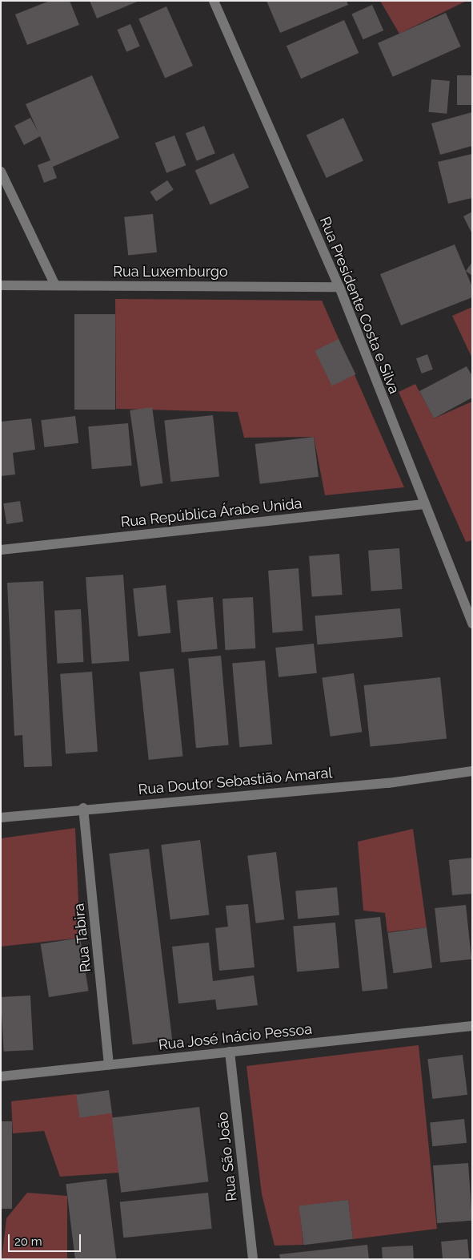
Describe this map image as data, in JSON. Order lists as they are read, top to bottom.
{
  "streets": {
    "street": [
      "Rua Luxemburgo",
      "Rua Presidente Costa e Silva",
      "Rua República Árabe Unida",
      "Rua Doutor Sebastião Amaral",
      "Rua Tabira",
      "Rua José Inácio Pessoa",
      "Rua São João"
    ]
  },
  "crossings": [
    ["Rua Luxemburgo", "Rua Presidente Costa e Silva"],
    ["Rua Presidente Costa e Silva", "Rua República Árabe Unida"],
    ["Rua Doutor Sebastião Amaral", "Rua Tabira"],
    ["Rua Tabira", "Rua José Inácio Pessoa"],
    ["Rua José Inácio Pessoa", "Rua São João"]
  ],
  "scale_bar": "20 m"
}
